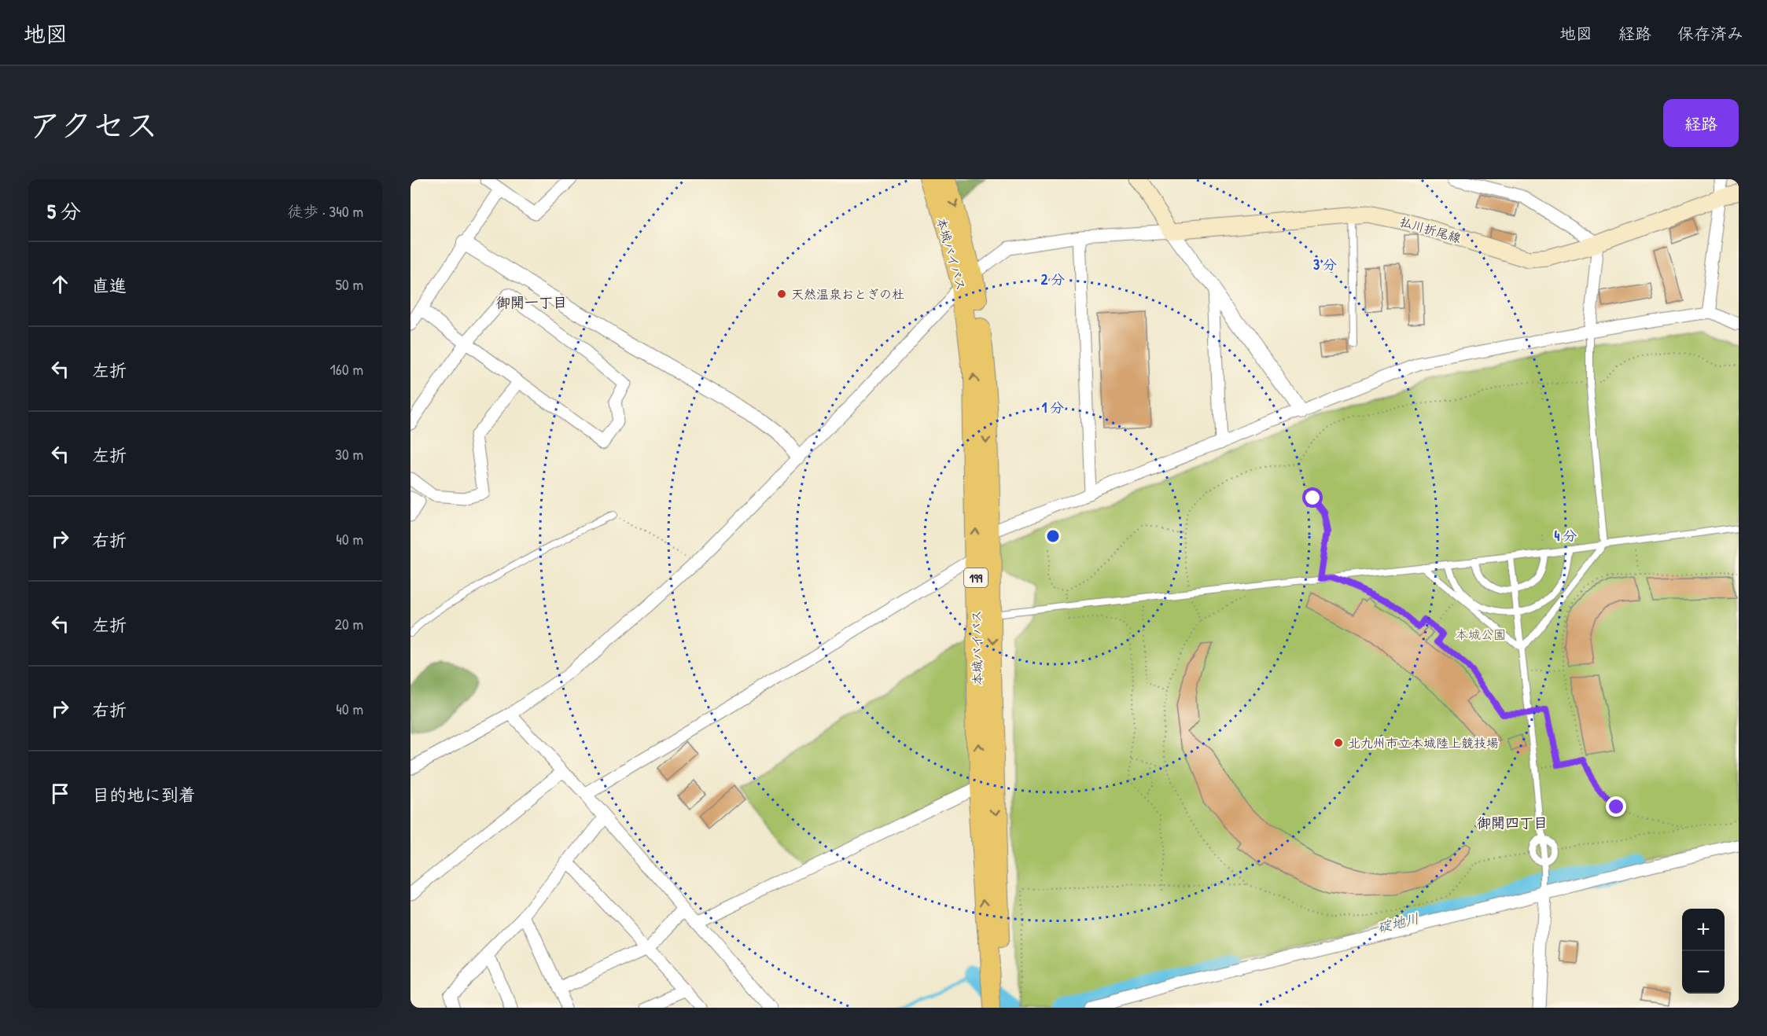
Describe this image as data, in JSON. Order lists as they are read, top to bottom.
{
  "streets": {
    "highway": ["本城バイパス", "199"],
    "main road": ["払川折尾線"]
  },
  "districts": ["御開一丁目", "御開四丁目"],
  "water": ["碇地川"],
  "parks": ["本城公園"],
  "places": ["天然温泉おとぎの杜", "北九州市立本城陸上競技場"],
  "page": {
    "header": "地図",
    "nav": ["地図", "経路", "保存済み"],
    "title": "アクセス",
    "buttons": "経路",
    "heading": ["5 分", "徒歩 · 340 m"],
    "list": [
      ["直進", "50 m"],
      ["左折", "160 m"],
      ["左折", "30 m"],
      ["右折", "40 m"],
      ["左折", "20 m"],
      ["右折", "40 m"],
      "目的地に到着"
    ],
    "map_buttons": ["+", "−"]
  },
  "rings": [
    "3 分",
    "2 分",
    "1 分",
    "4 分"
  ]
}
